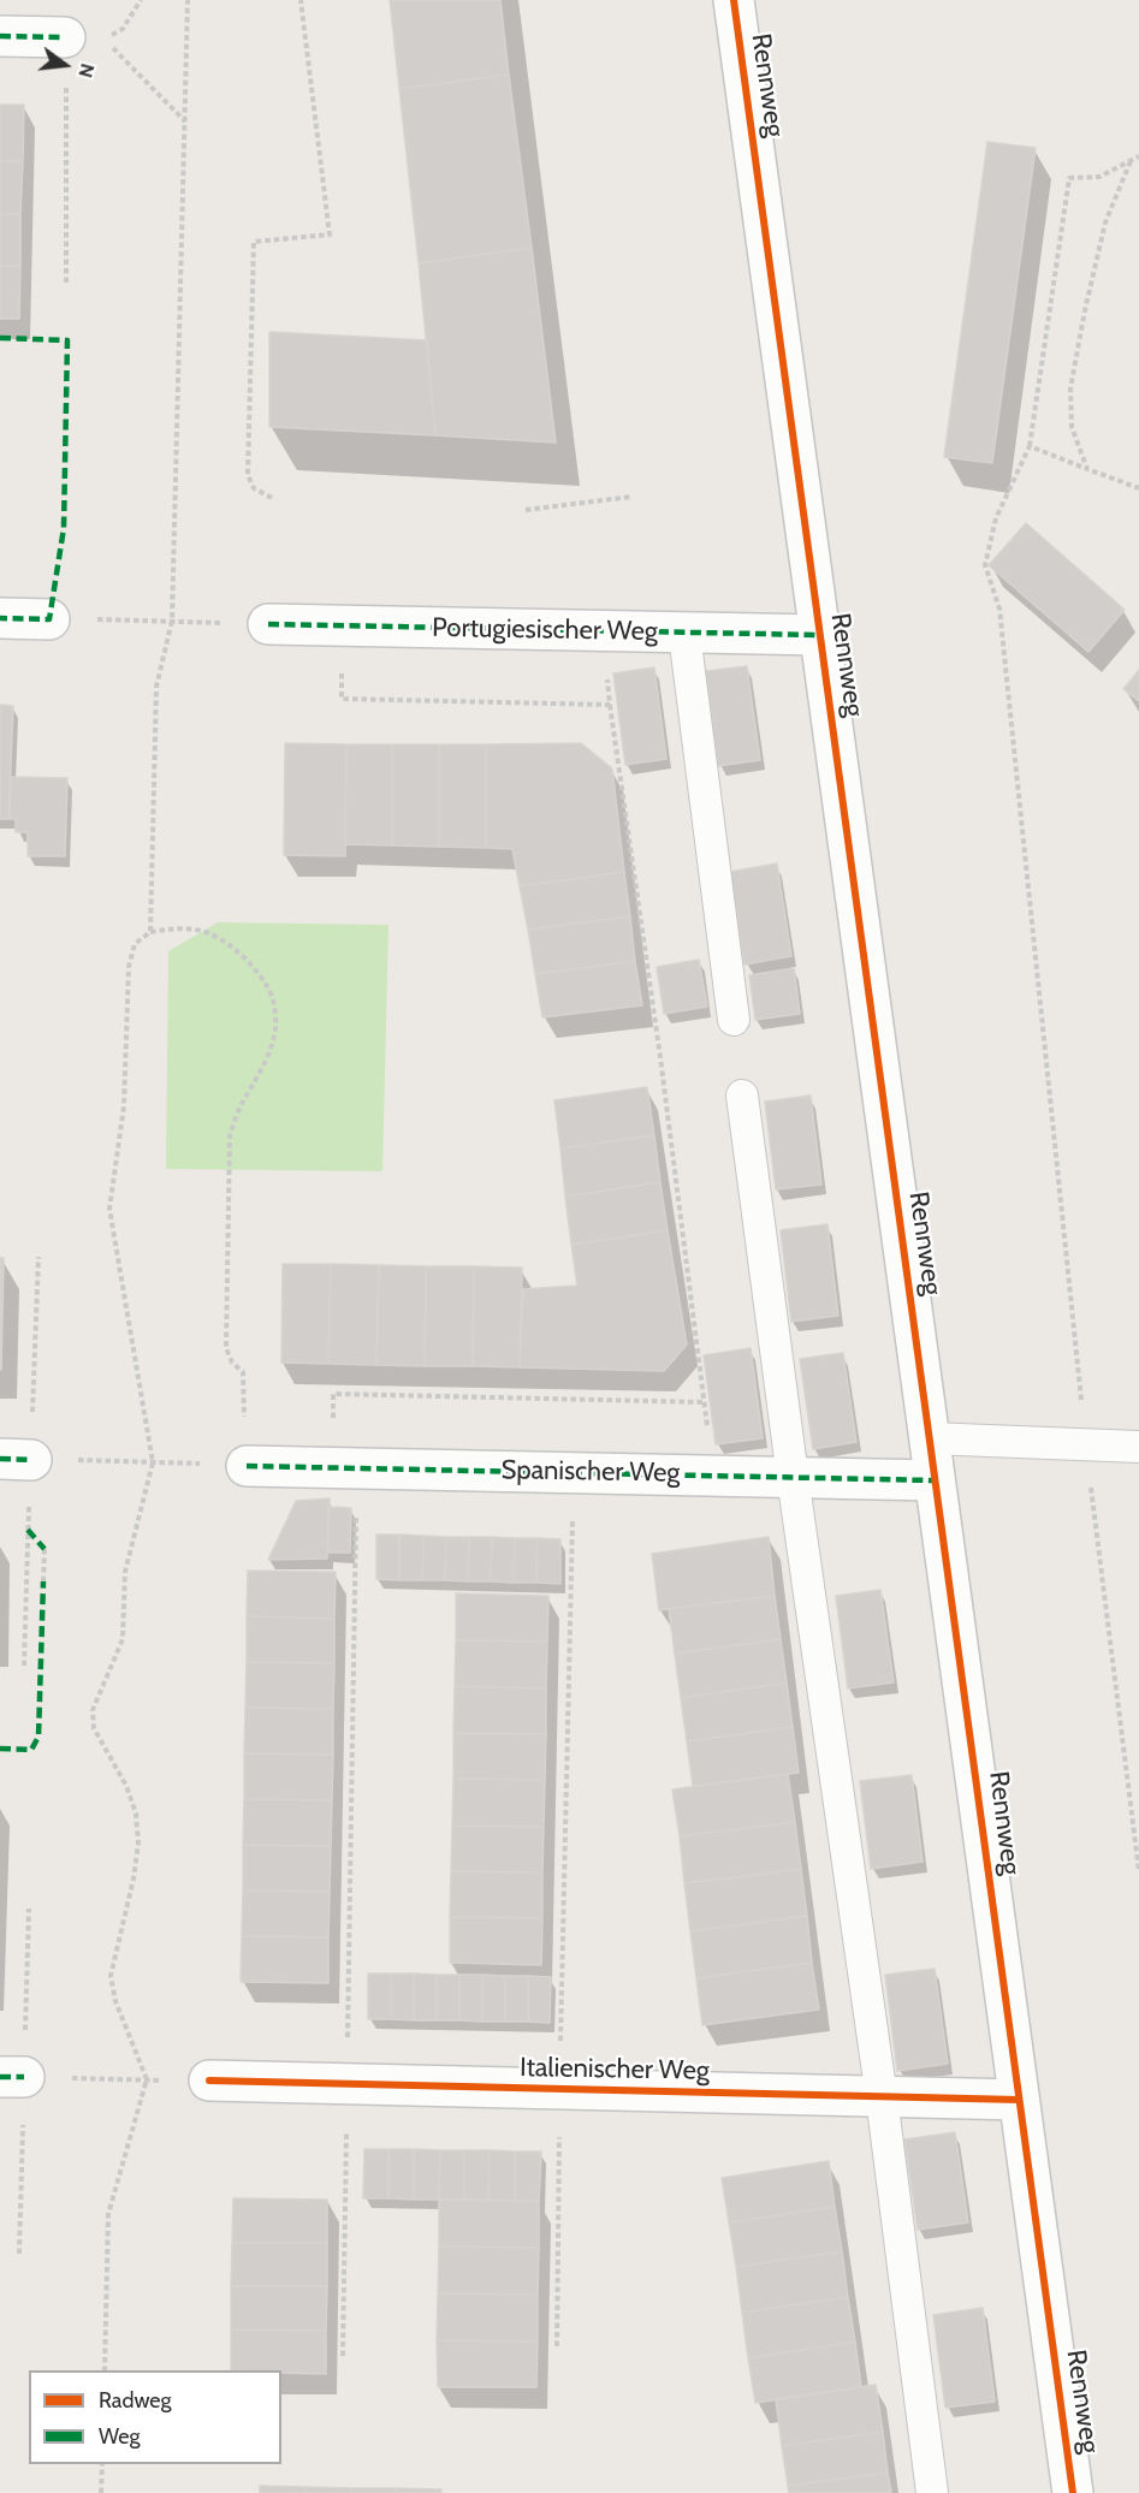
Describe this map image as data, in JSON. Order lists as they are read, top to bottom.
{
  "streets": {
    "street": [
      "Rennweg",
      "Portugiesischer Weg",
      "Spanischer Weg",
      "Italienischer Weg"
    ]
  },
  "crossings": [
    ["Rennweg", "Portugiesischer Weg"],
    ["Rennweg", "Spanischer Weg"],
    ["Rennweg", "Italienischer Weg"]
  ],
  "legend": ["Radweg", "Weg"],
  "north": "right"
}
